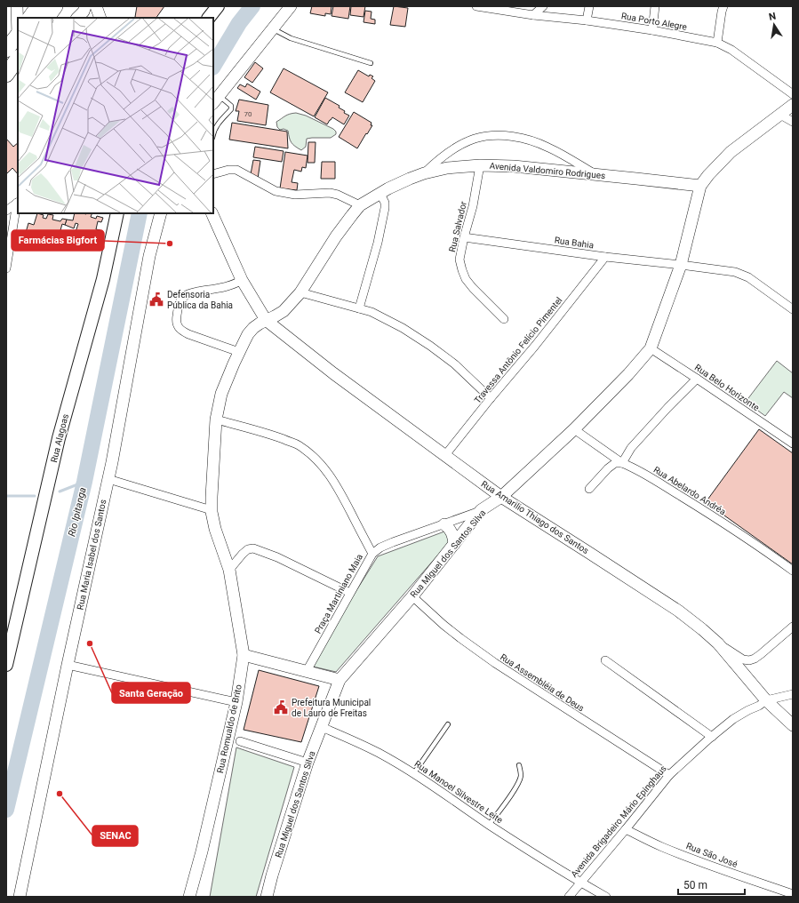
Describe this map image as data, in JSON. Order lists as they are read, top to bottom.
{
  "streets": {
    "main road": ["Rua Alagoas"],
    "street": [
      "Rua Porto Alegre",
      "Avenida Valdomiro Rodrigues",
      "Rua Salvador",
      "Rua Bahia",
      "Travessa Antônio Felício Pimentel",
      "Rua Belo Horizonte",
      "Rua Abelardo Andréa",
      "Rua Amarilio Thiago dos Santos",
      "Rua Miguel dos Santos Silva",
      "Rua Maria Isabel dos Santos",
      "Praça Martiniano Maia",
      "Rua Assembléia de Deus",
      "Rua Romualdo de Brito",
      "Rua Manoel Silvestre Leite",
      "Avenida Brigadeiro Mário Epinghaus",
      "Rua São José"
    ]
  },
  "crossings": [
    ["Avenida Valdomiro Rodrigues", "Rua Salvador"],
    ["Avenida Valdomiro Rodrigues", "Rua Amarilio Thiago dos Santos"],
    ["Avenida Valdomiro Rodrigues", "Rua Miguel dos Santos Silva"],
    ["Avenida Valdomiro Rodrigues", "Rua Romualdo de Brito"],
    ["Rua Salvador", "Rua Bahia"],
    ["Rua Bahia", "Travessa Antônio Felício Pimentel"],
    ["Rua Bahia", "Rua Miguel dos Santos Silva"],
    ["Travessa Antônio Felício Pimentel", "Rua Amarilio Thiago dos Santos"],
    ["Rua Belo Horizonte", "Rua Miguel dos Santos Silva"],
    ["Rua Abelardo Andréa", "Rua Miguel dos Santos Silva"],
    ["Rua Amarilio Thiago dos Santos", "Rua Miguel dos Santos Silva"],
    ["Rua Amarilio Thiago dos Santos", "Rua Romualdo de Brito"],
    ["Rua Amarilio Thiago dos Santos", "Avenida Brigadeiro Mário Epinghaus"],
    ["Rua Miguel dos Santos Silva", "Praça Martiniano Maia"],
    ["Rua Miguel dos Santos Silva", "Rua Assembléia de Deus"],
    ["Rua Miguel dos Santos Silva", "Rua Manoel Silvestre Leite"],
    ["Rua Assembléia de Deus", "Avenida Brigadeiro Mário Epinghaus"],
    ["Rua Manoel Silvestre Leite", "Avenida Brigadeiro Mário Epinghaus"],
    ["Avenida Brigadeiro Mário Epinghaus", "Rua São José"]
  ],
  "water": ["Rio Ipitanga"],
  "places": {
    "other": ["Farmácias Bigfort", "Santa Geração", "SENAC"],
    "public building": ["Defensoria Pública da Bahia", "Prefeitura Municipal de Lauro de Freitas"]
  },
  "house_numbers": ["70"],
  "scale_bar": "50 m",
  "north": "top"
}
